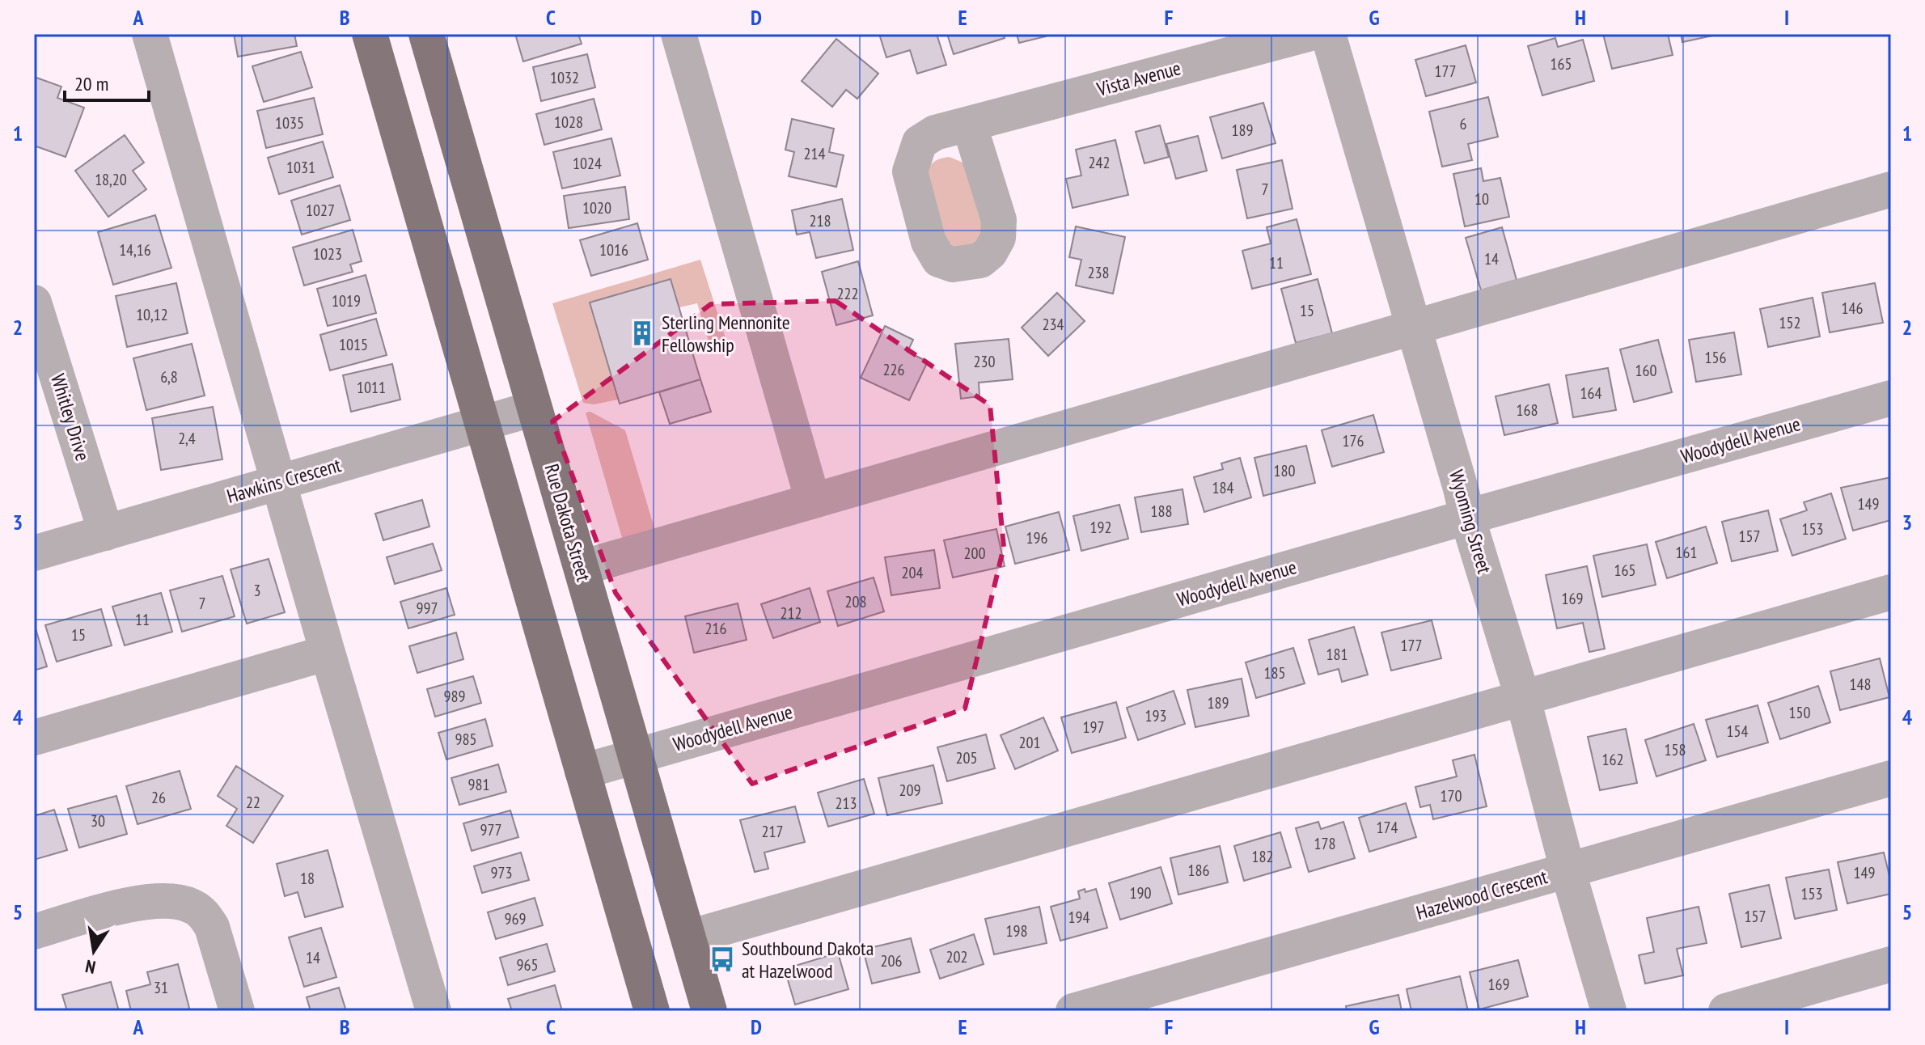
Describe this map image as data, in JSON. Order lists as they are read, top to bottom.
{
  "streets": {
    "main road": ["Rue Dakota Street"],
    "street": [
      "Vista Avenue",
      "Whitley Drive",
      "Woodydell Avenue",
      "Hawkins Crescent",
      "Wyoming Street",
      "Hazelwood Crescent"
    ]
  },
  "crossings": [
    ["Whitley Drive", "Hawkins Crescent"],
    ["Woodydell Avenue", "Wyoming Street"],
    ["Woodydell Avenue", "Rue Dakota Street"],
    ["Hawkins Crescent", "Rue Dakota Street"],
    ["Wyoming Street", "Hazelwood Crescent"]
  ],
  "places": {
    "building": ["Sterling Mennonite Fellowship"],
    "bus stop": ["Southbound Dakota at Hazelwood"]
  },
  "house_numbers": [
    "165",
    "177",
    "1032",
    "1028",
    "1035",
    "6",
    "189",
    "214",
    "242",
    "1024",
    "1031",
    "18,20",
    "7",
    "10",
    "1020",
    "1027",
    "218",
    "14,16",
    "1016",
    "1023",
    "14",
    "11",
    "238",
    "222",
    "1019",
    "146",
    "15",
    "10,12",
    "152",
    "234",
    "1015",
    "156",
    "230",
    "226",
    "160",
    "6,8",
    "1011",
    "164",
    "168",
    "2,4",
    "176",
    "180",
    "184",
    "149",
    "188",
    "192",
    "153",
    "157",
    "196",
    "161",
    "200",
    "165",
    "204",
    "3",
    "169",
    "208",
    "7",
    "997",
    "212",
    "11",
    "216",
    "15",
    "177",
    "181",
    "185",
    "148",
    "989",
    "189",
    "150",
    "193",
    "197",
    "154",
    "985",
    "201",
    "158",
    "205",
    "162",
    "981",
    "209",
    "170",
    "26",
    "22",
    "213",
    "30",
    "174",
    "977",
    "217",
    "178",
    "182",
    "186",
    "973",
    "149",
    "18",
    "190",
    "153",
    "157",
    "194",
    "969",
    "198",
    "202",
    "14",
    "206",
    "965",
    "169",
    "31"
  ],
  "scale_bar": "20 m",
  "north": "bottom",
  "grid": {
    "columns": [
      "A",
      "B",
      "C",
      "D",
      "E",
      "F",
      "G",
      "H",
      "I"
    ],
    "rows": [
      "1",
      "2",
      "3",
      "4",
      "5"
    ]
  }
}
